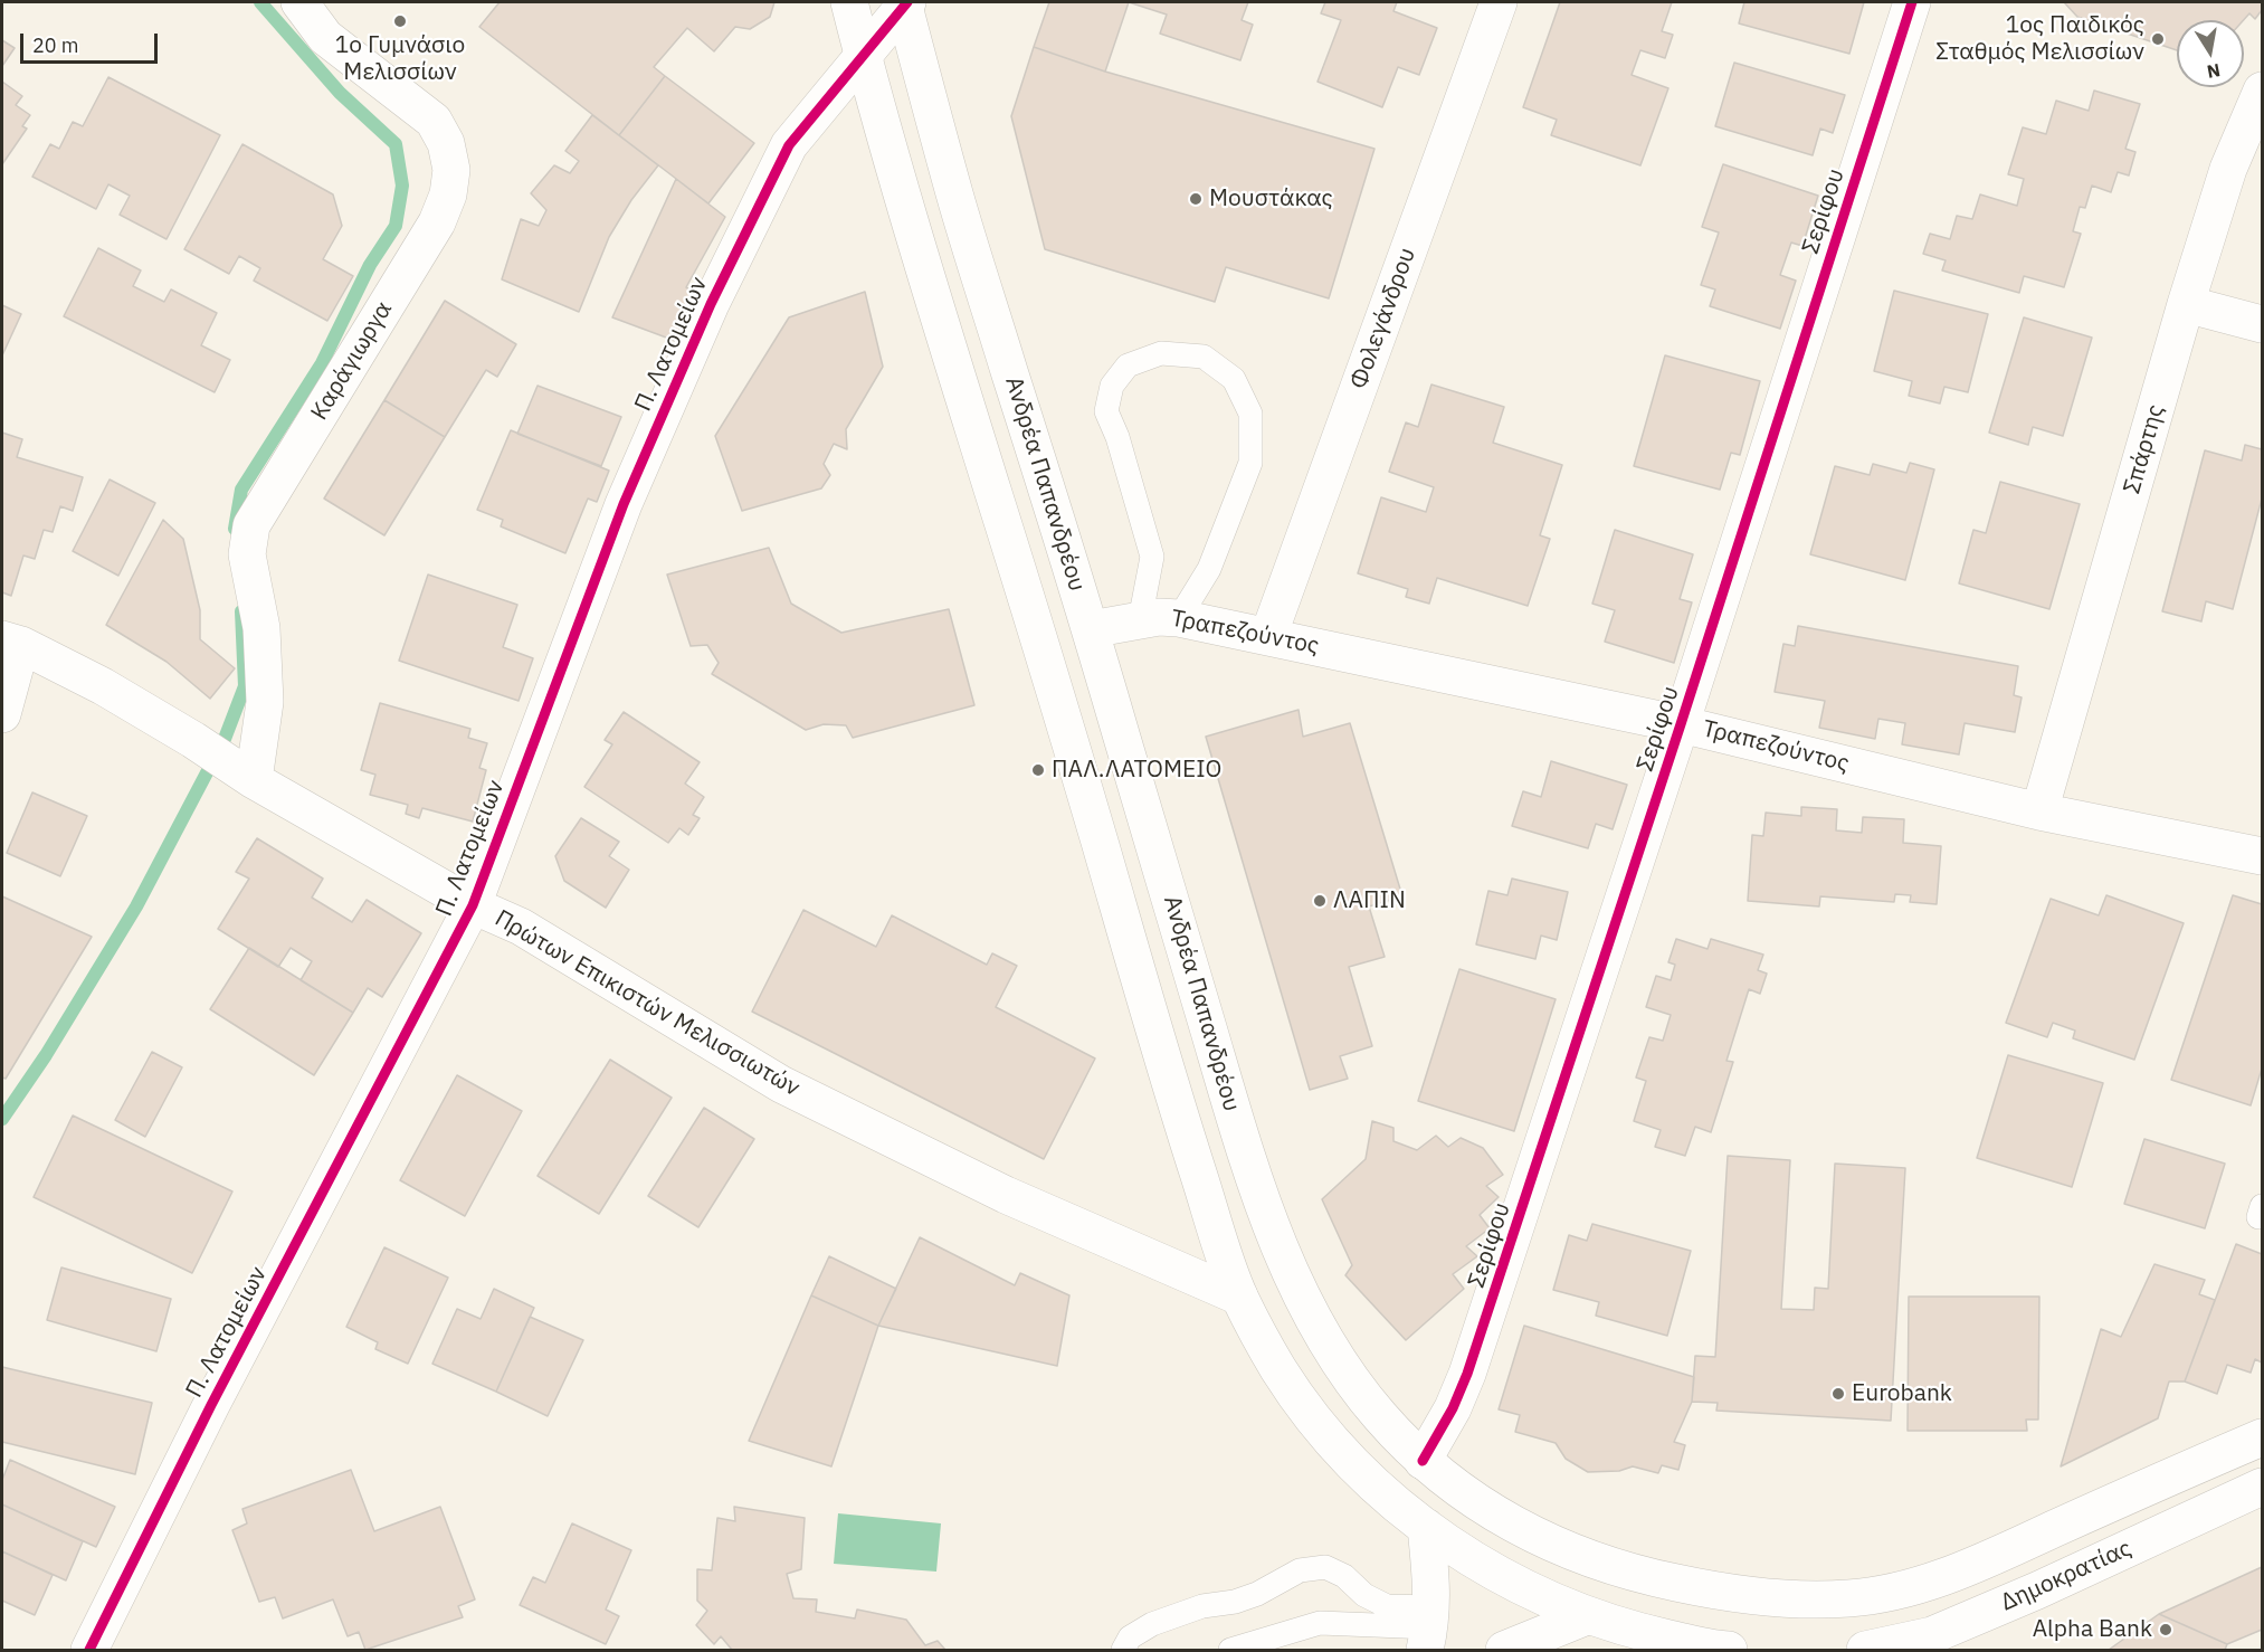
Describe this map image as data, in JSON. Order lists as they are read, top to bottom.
{
  "streets": {
    "street": [
      "Σερίφου",
      "Φολεγάνδρου",
      "Π. Λατομείων",
      "Καράγιωργα",
      "Σπάρτης",
      "Ανδρέα Παπανδρέου",
      "Τραπεζούντος",
      "Πρώτων Επικιστών Μελισσιωτών",
      "Δημοκρατίας"
    ]
  },
  "crossings": [
    ["Σερίφου", "Ανδρέα Παπανδρέου"],
    ["Σερίφου", "Τραπεζούντος"],
    ["Φολεγάνδρου", "Τραπεζούντος"],
    ["Π. Λατομείων", "Ανδρέα Παπανδρέου"],
    ["Π. Λατομείων", "Πρώτων Επικιστών Μελισσιωτών"],
    ["Καράγιωργα", "Πρώτων Επικιστών Μελισσιωτών"],
    ["Σπάρτης", "Τραπεζούντος"],
    ["Ανδρέα Παπανδρέου", "Τραπεζούντος"],
    ["Ανδρέα Παπανδρέου", "Δημοκρατίας"]
  ],
  "places": [
    "1ο Γυμνάσιο Μελισσίων",
    "1ος Παιδικός Σταθμός Μελισσίων",
    "Μουστάκας",
    "ΠΑΛ.ΛΑΤΟΜΕΙΟ",
    "ΛΑΠΙΝ",
    "Eurobank",
    "Alpha Bank"
  ],
  "scale_bar": "20 m",
  "north": "bottom"
}
